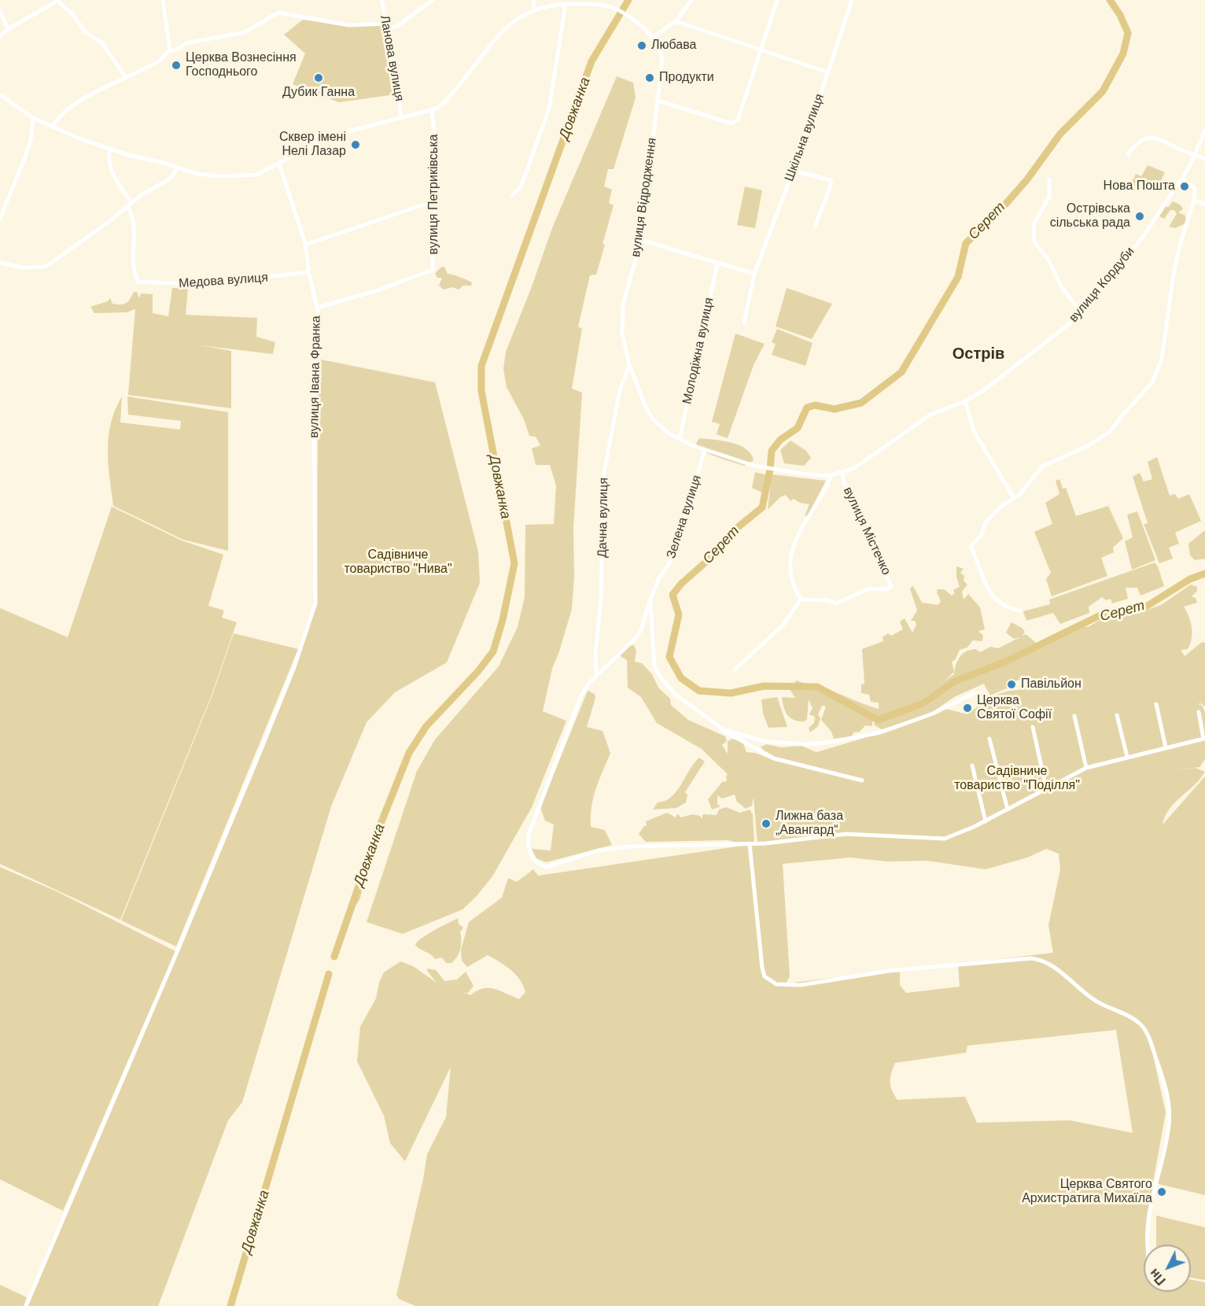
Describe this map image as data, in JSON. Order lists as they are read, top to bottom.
{
  "streets": {
    "street": [
      "Ланова вулиця",
      "Шкільна вулиця",
      "вулиця Петриківська",
      "вулиця Відродження",
      "Медова вулиця",
      "вулиця Кордуби",
      "Молодіжна вулиця",
      "вулиця Івана Франка",
      "Зелена вулиця",
      "Дачна вулиця",
      "вулиця Містечко"
    ]
  },
  "crossings": [
    ["вулиця Петриківська", "вулиця Івана Франка"],
    ["вулиця Відродження", "вулиця Кордуби"],
    ["вулиця Відродження", "Молодіжна вулиця"],
    ["вулиця Відродження", "Зелена вулиця"],
    ["вулиця Відродження", "Дачна вулиця"],
    ["Медова вулиця", "вулиця Івана Франка"],
    ["вулиця Кордуби", "вулиця Містечко"]
  ],
  "districts": ["Острів"],
  "water": ["Довжанка", "Серет"],
  "parks": ["Садівниче товариство \"Нива\"", "Садівниче товариство \"Поділля\""],
  "places": [
    "Любава",
    "Церква Вознесіння Господнього",
    "Дубик Ганна",
    "Продукти",
    "Сквер імені Нелі Лазар",
    "Нова Пошта",
    "Острівська сільська рада",
    "Павільйон",
    "Церква Святої Софії",
    "Лижна база „Авангард“",
    "Церква Святого Архистратига Михаїла"
  ],
  "north": "bottom left"
}
